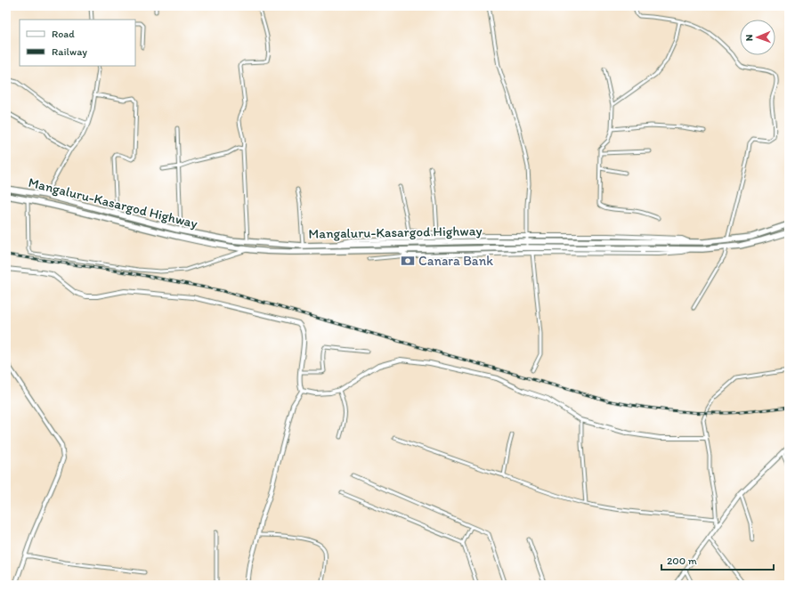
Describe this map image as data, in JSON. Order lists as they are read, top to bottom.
{
  "streets": {
    "highway": ["Mangaluru-Kasargod Highway"]
  },
  "places": {
    "bank": ["Canara Bank"]
  },
  "legend": ["Road", "Railway"],
  "scale_bar": "200 m",
  "north": "left"
}
